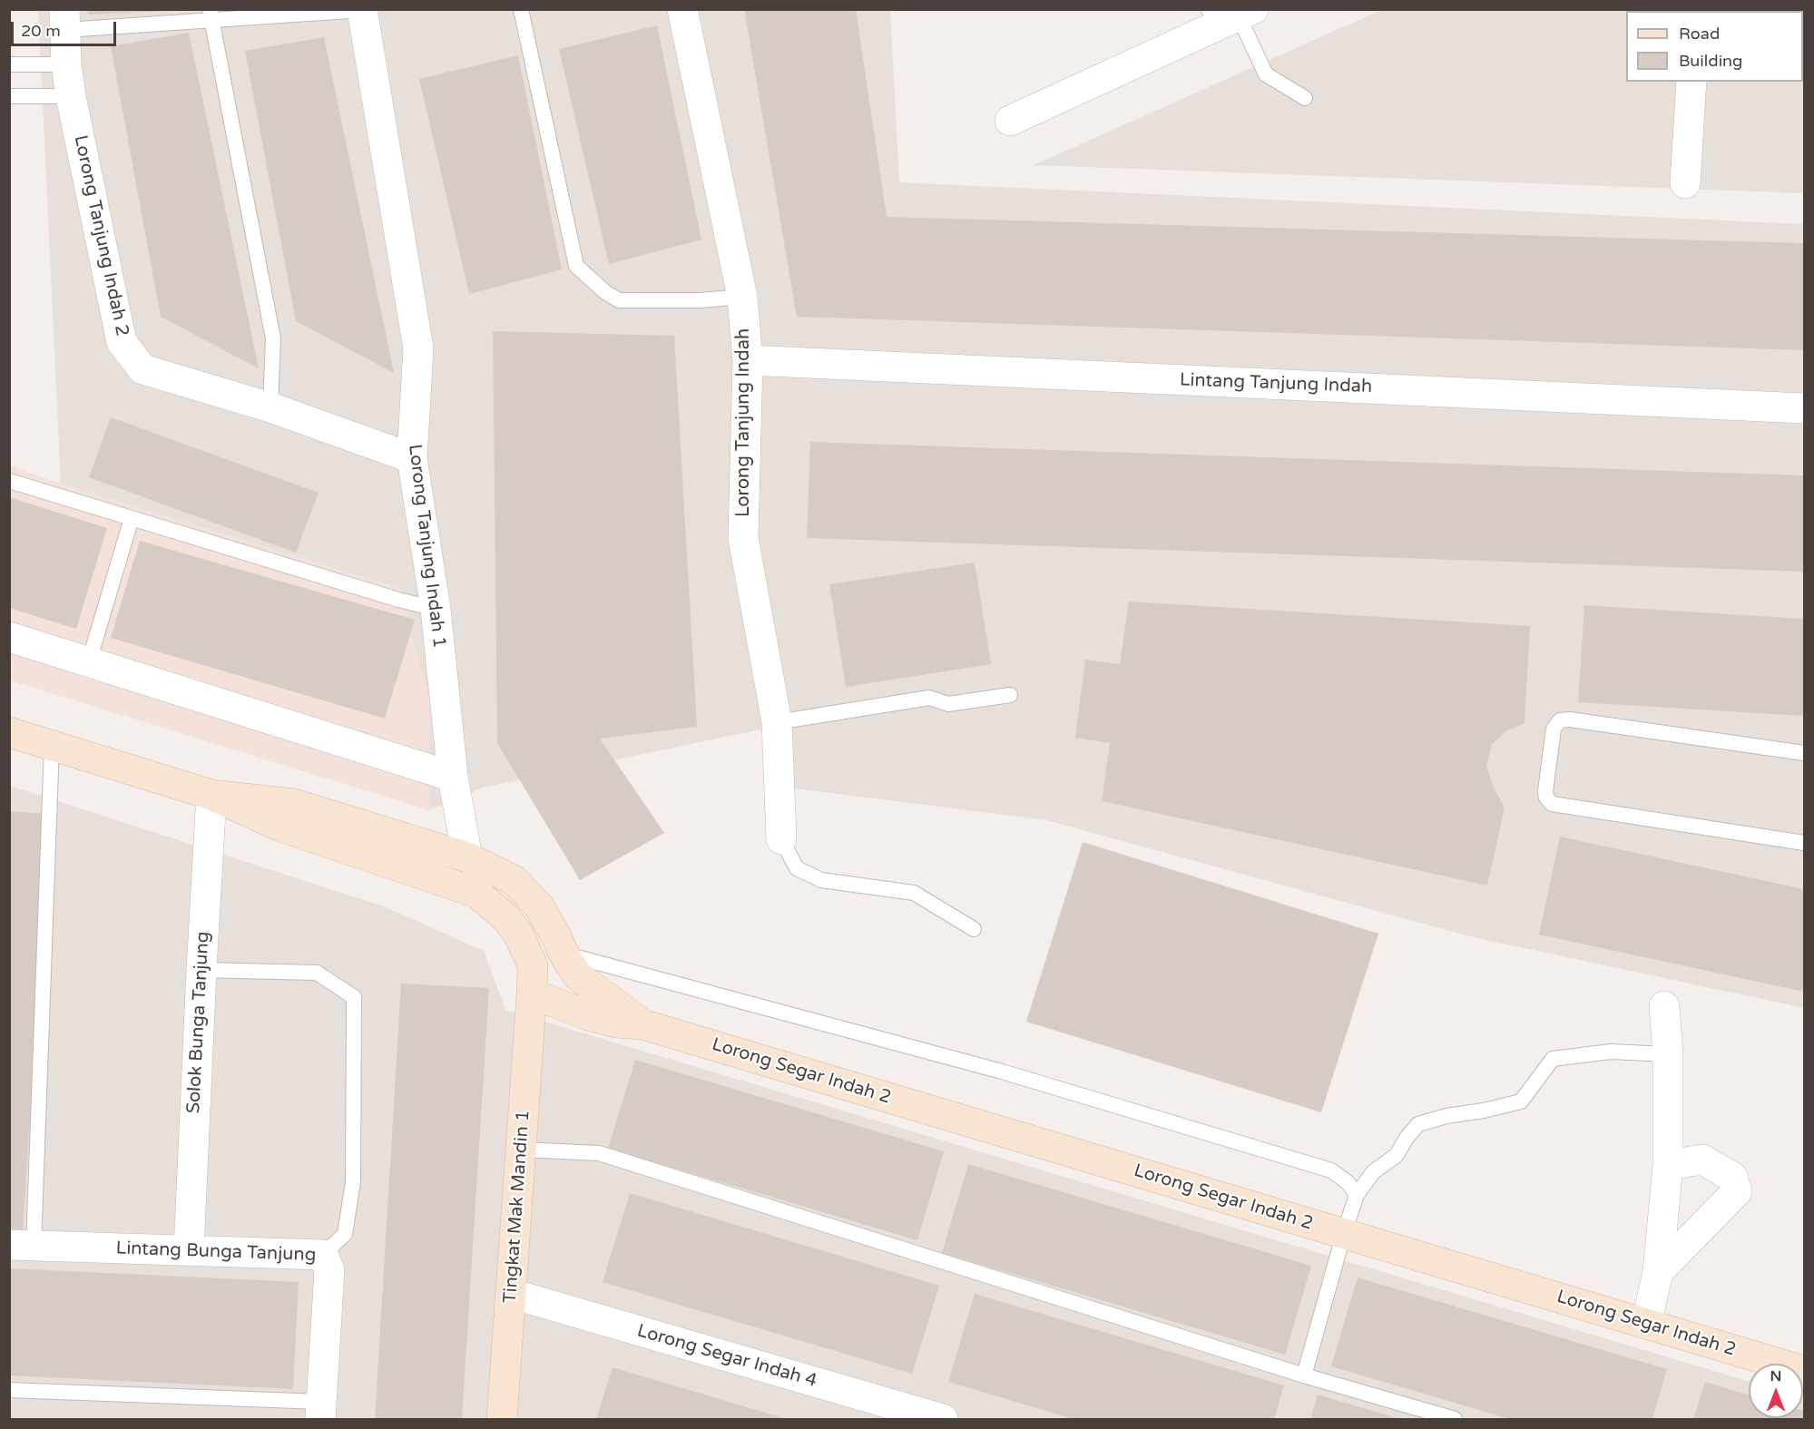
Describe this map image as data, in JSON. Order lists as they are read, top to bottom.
{
  "streets": {
    "street": [
      "Lorong Tanjung Indah 2",
      "Lintang Tanjung Indah",
      "Lorong Tanjung Indah",
      "Lorong Tanjung Indah 1",
      "Solok Bunga Tanjung",
      "Lorong Segar Indah 2",
      "Tingkat Mak Mandin 1",
      "Lintang Bunga Tanjung",
      "Lorong Segar Indah 4"
    ]
  },
  "crossings": [
    ["Lorong Tanjung Indah 2", "Lorong Tanjung Indah 1"],
    ["Lintang Tanjung Indah", "Lorong Tanjung Indah"],
    ["Solok Bunga Tanjung", "Tingkat Mak Mandin 1"],
    ["Solok Bunga Tanjung", "Lintang Bunga Tanjung"],
    ["Tingkat Mak Mandin 1", "Lorong Segar Indah 4"]
  ],
  "legend": ["Road", "Building"],
  "scale_bar": "20 m",
  "north": "top"
}
